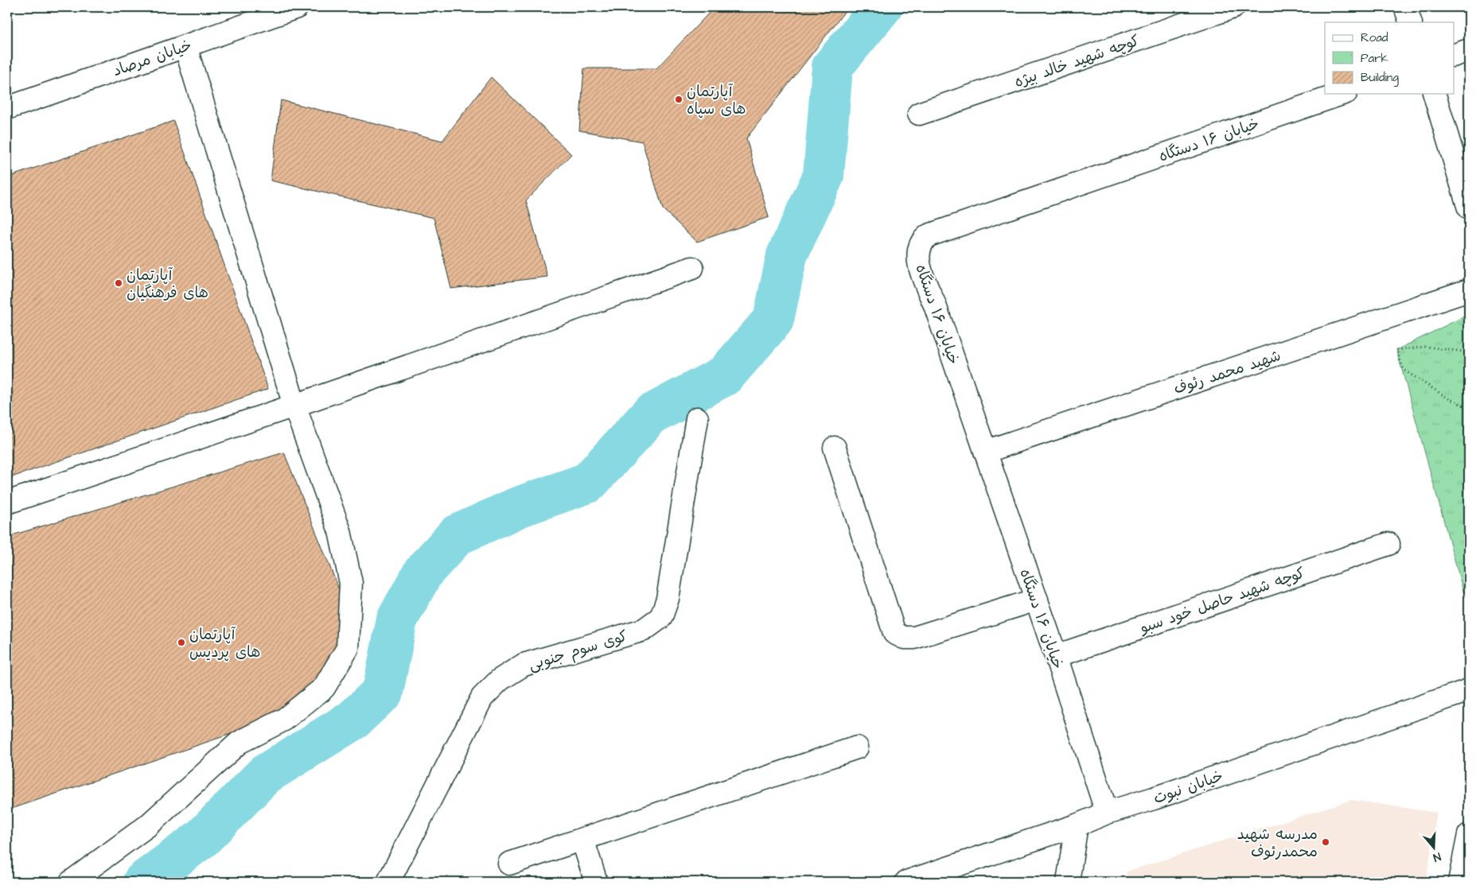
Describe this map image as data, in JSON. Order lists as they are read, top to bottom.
{
  "streets": {
    "street": [
      "خیابان مرصاد",
      "کوچه شهید خالد بیژه",
      "خیابان ۱۶ دستگاه",
      "شهید محمد رئوف",
      "کوچه شهید حاصل خود سبو",
      "کوی سوم جنوبی",
      "خیابان نبوت"
    ]
  },
  "crossings": [
    ["خیابان ۱۶ دستگاه", "شهید محمد رئوف"],
    ["خیابان ۱۶ دستگاه", "کوچه شهید حاصل خود سبو"],
    ["خیابان ۱۶ دستگاه", "خیابان نبوت"]
  ],
  "places": [
    "آپارتمان های سپاه",
    "آپارتمان های فرهنگیان",
    "آپارتمان های پردیس",
    "مدرسه شهید محمدرئوف"
  ],
  "legend": ["Road", "Park", "Building"],
  "north": "bottom"
}
